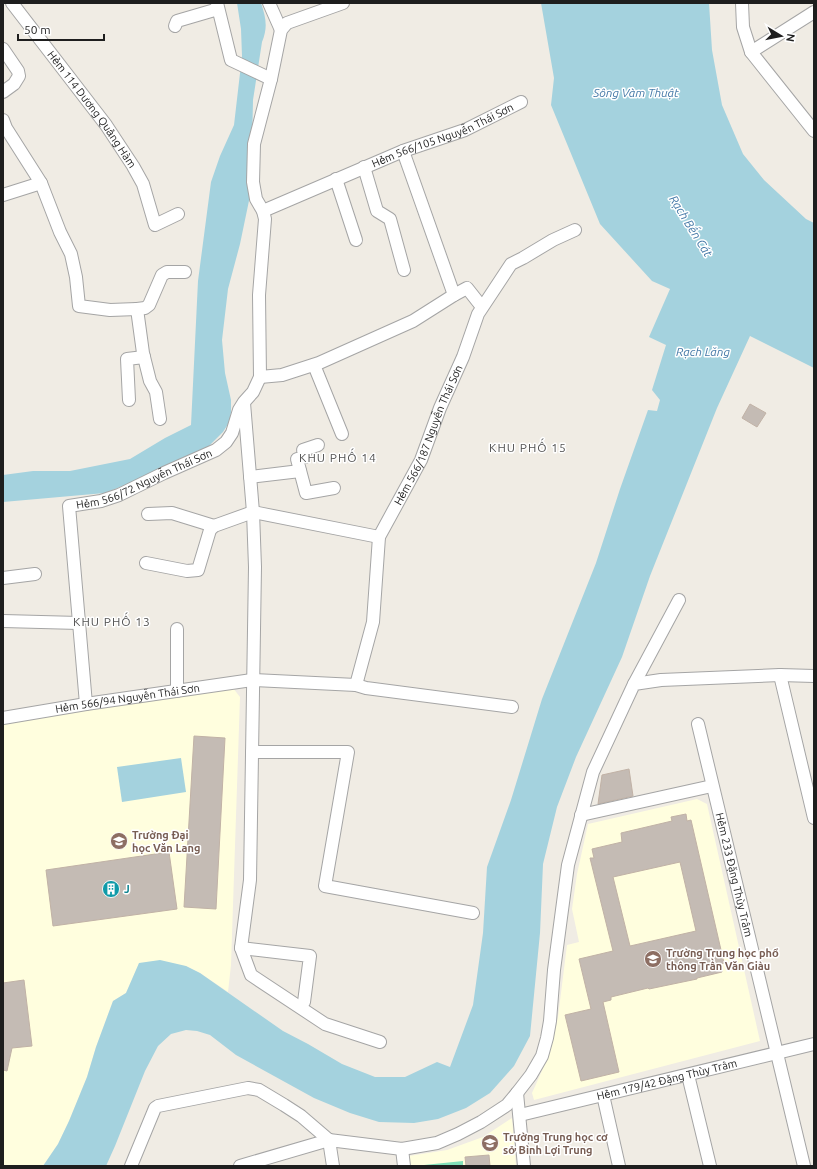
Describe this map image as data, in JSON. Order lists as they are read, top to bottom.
{
  "streets": {
    "street": [
      "Hẻm 114 Dương Quảng Hàm",
      "Hẻm 566/105 Nguyễn Thái Sơn",
      "Hẻm 566/187 Nguyễn Thái Sơn",
      "Hẻm 566/72 Nguyễn Thái Sơn",
      "Hẻm 566/94 Nguyễn Thái Sơn",
      "Hẻm 233 Đặng Thùy Trâm",
      "Hẻm 179/42 Đặng Thùy Trâm"
    ]
  },
  "crossings": [
    ["Hẻm 566/72 Nguyễn Thái Sơn", "Hẻm 566/94 Nguyễn Thái Sơn"],
    ["Hẻm 233 Đặng Thùy Trâm", "Hẻm 179/42 Đặng Thùy Trâm"]
  ],
  "districts": ["KHU PHỐ 15", "KHU PHỐ 14", "KHU PHỐ 13"],
  "water": ["Sông Vàm Thuật", "Rạch Bến Cát", "Rạch Lăng"],
  "places": {
    "school or university": ["Trường Đại học Văn Lang", "Trường Trung học phổ thông Trần Văn Giàu", "Trường Trung học cơ sở Bình Lợi Trung"],
    "building": ["J"]
  },
  "scale_bar": "50 m",
  "north": "right"
}
